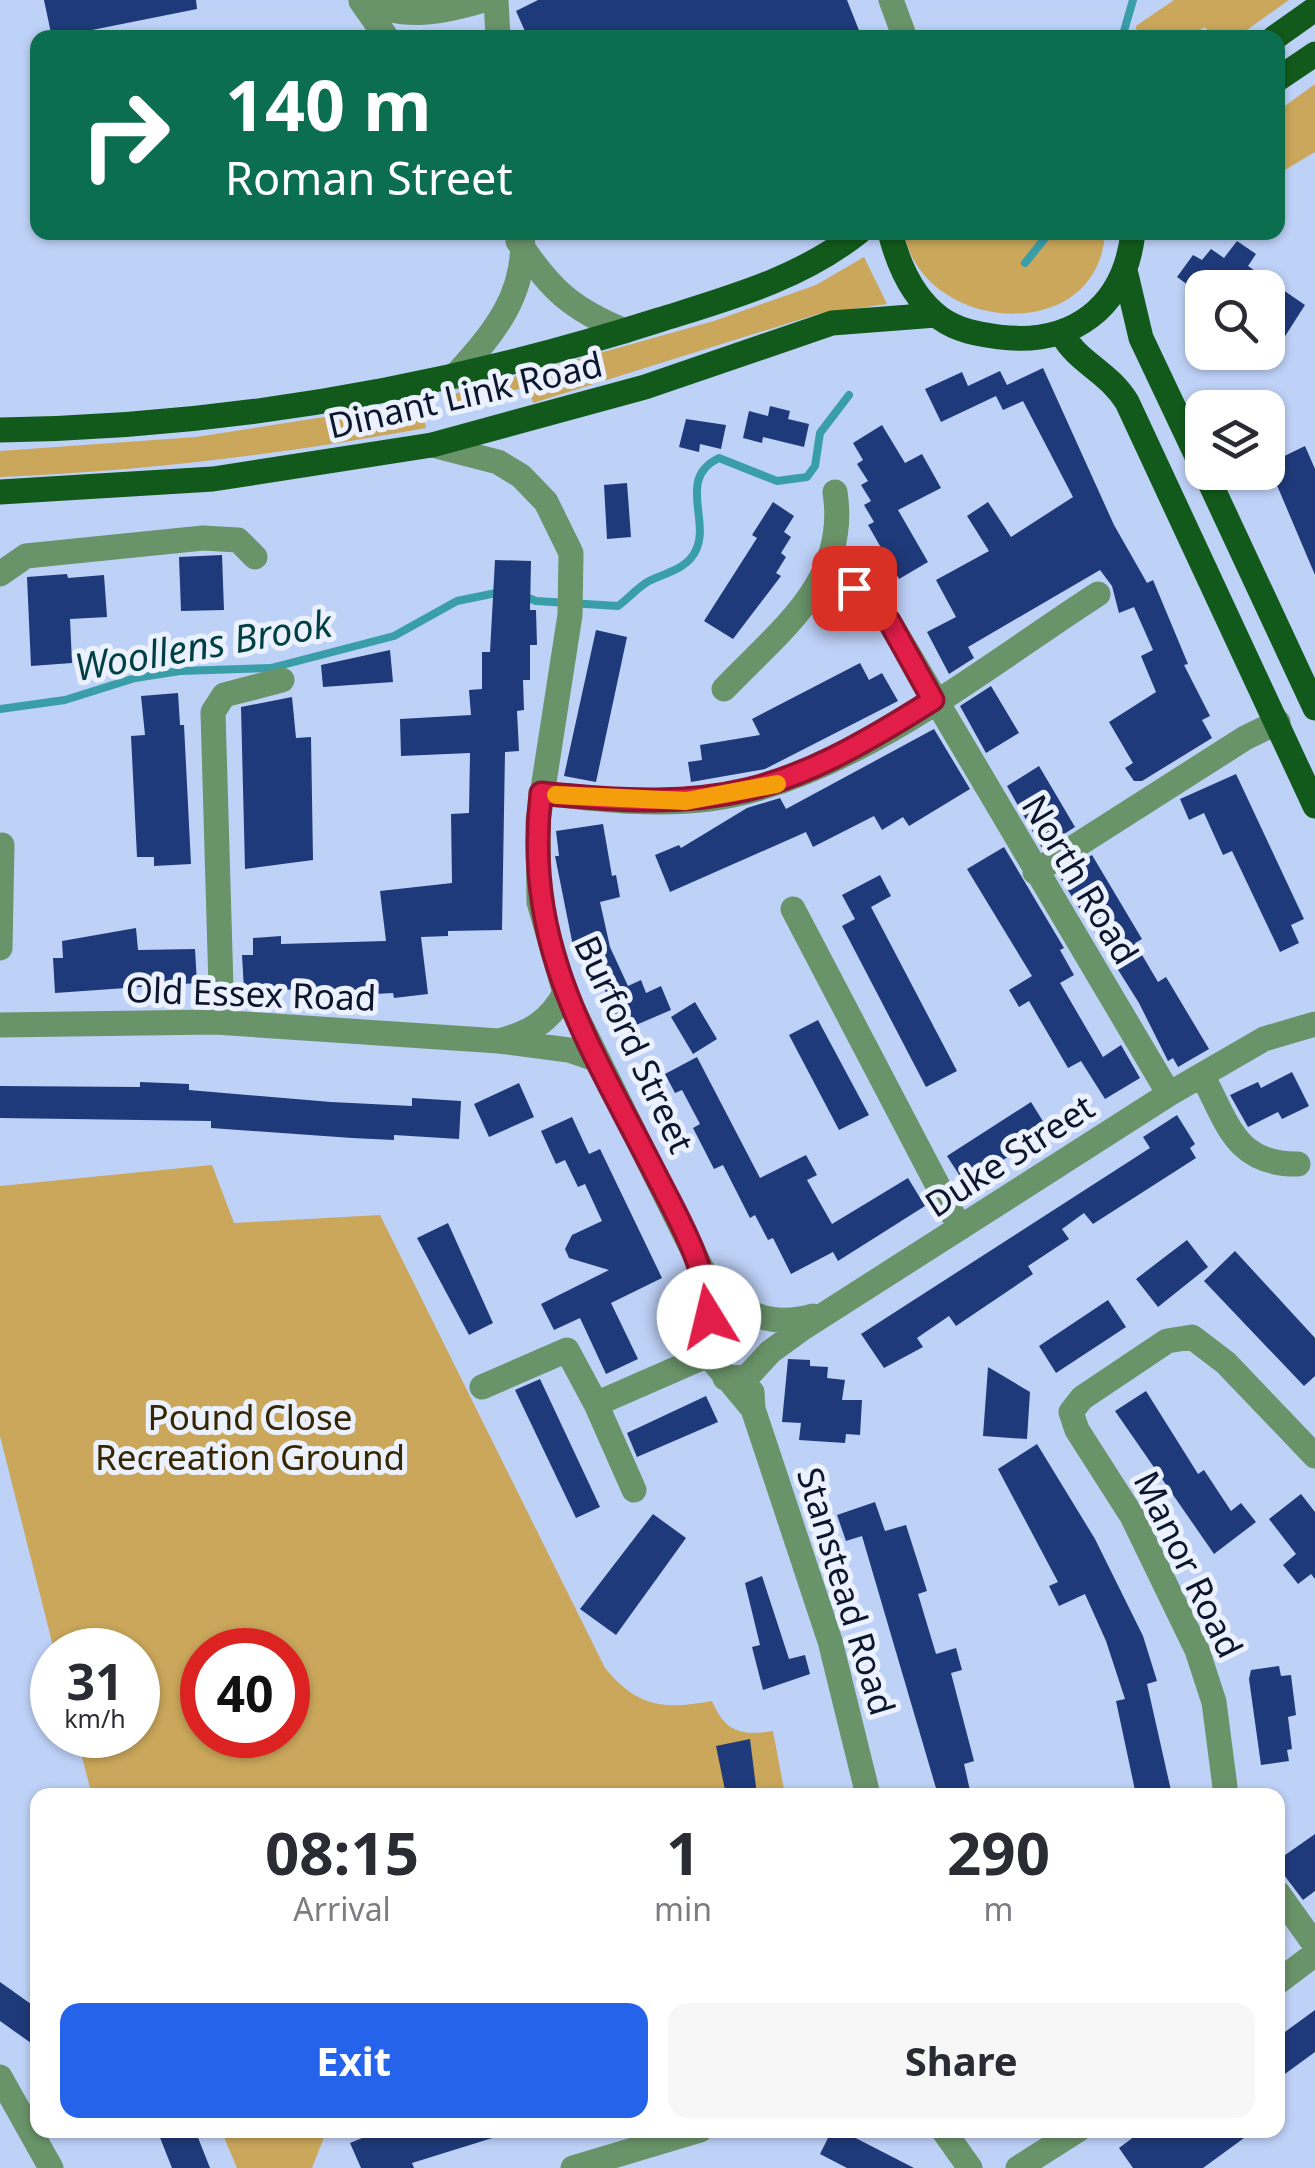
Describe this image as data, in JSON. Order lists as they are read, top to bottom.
{
  "streets": {
    "main road": ["Dinant Link Road"],
    "street": [
      "North Road",
      "Old Essex Road",
      "Burford Street",
      "Duke Street",
      "Manor Road",
      "Stanstead Road"
    ]
  },
  "crossings": [
    ["Dinant Link Road", "Burford Street"],
    ["North Road", "Duke Street"],
    ["Old Essex Road", "Burford Street"],
    ["Burford Street", "Duke Street"]
  ],
  "water": ["Woollens Brook"],
  "parks": ["Pound Close Recreation Ground"],
  "page": {
    "turn": ["140 m", "Roman Street"],
    "speed": "31 km/h",
    "limit": "40",
    "eta": [
      "08:15",
      "Arrival",
      "1",
      "min",
      "290",
      "m"
    ],
    "buttons": ["Exit", "Share"]
  }
}
